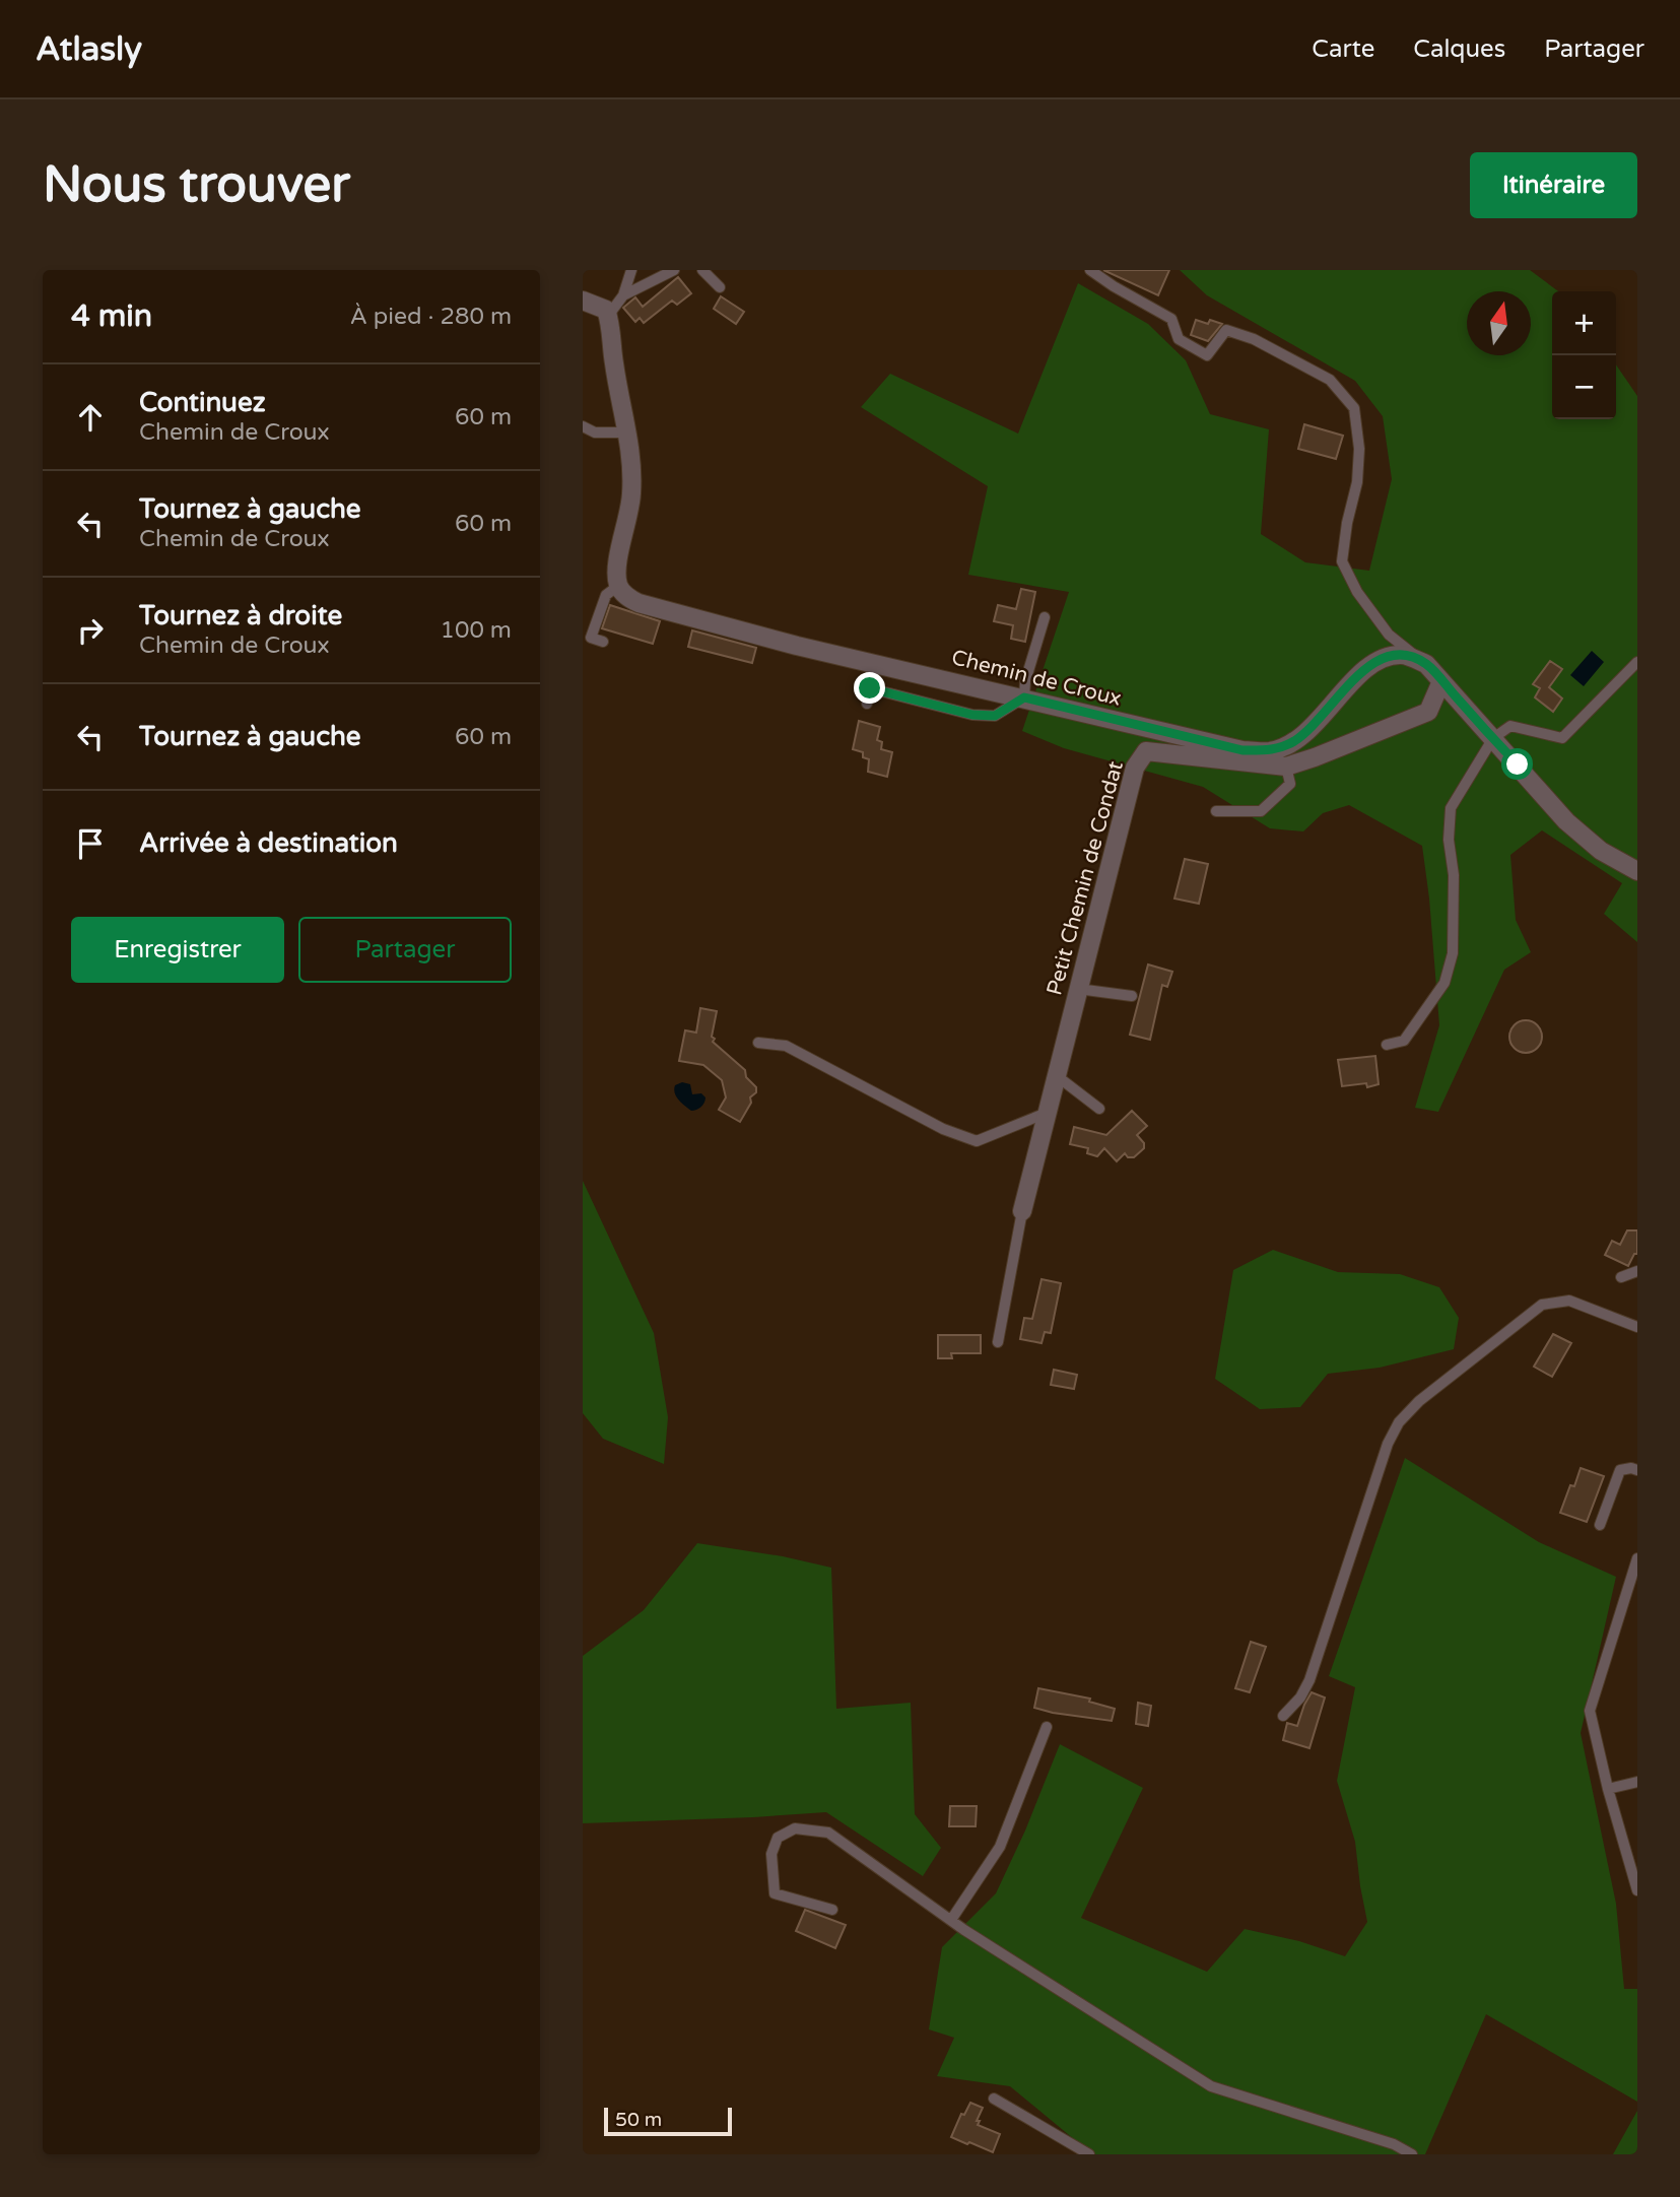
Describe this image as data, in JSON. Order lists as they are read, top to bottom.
{
  "streets": {
    "street": ["Chemin de Croux", "Petit Chemin de Condat"]
  },
  "scale_bar": "50 m",
  "north": "top",
  "page": {
    "header": "Atlasly",
    "nav": ["Carte", "Calques", "Partager"],
    "buttons": [
      "Itinéraire",
      ["Enregistrer", "Partager"]
    ],
    "title": "Nous trouver",
    "heading": ["4 min", "À pied · 280 m"],
    "map_buttons": ["+", "−"],
    "list": [
      ["Continuez", "Chemin de Croux", "60 m"],
      ["Tournez à gauche", "Chemin de Croux", "60 m"],
      ["Tournez à droite", "Chemin de Croux", "100 m"],
      ["Tournez à gauche", "60 m"],
      "Arrivée à destination"
    ],
    "scale": "50 m"
  }
}
